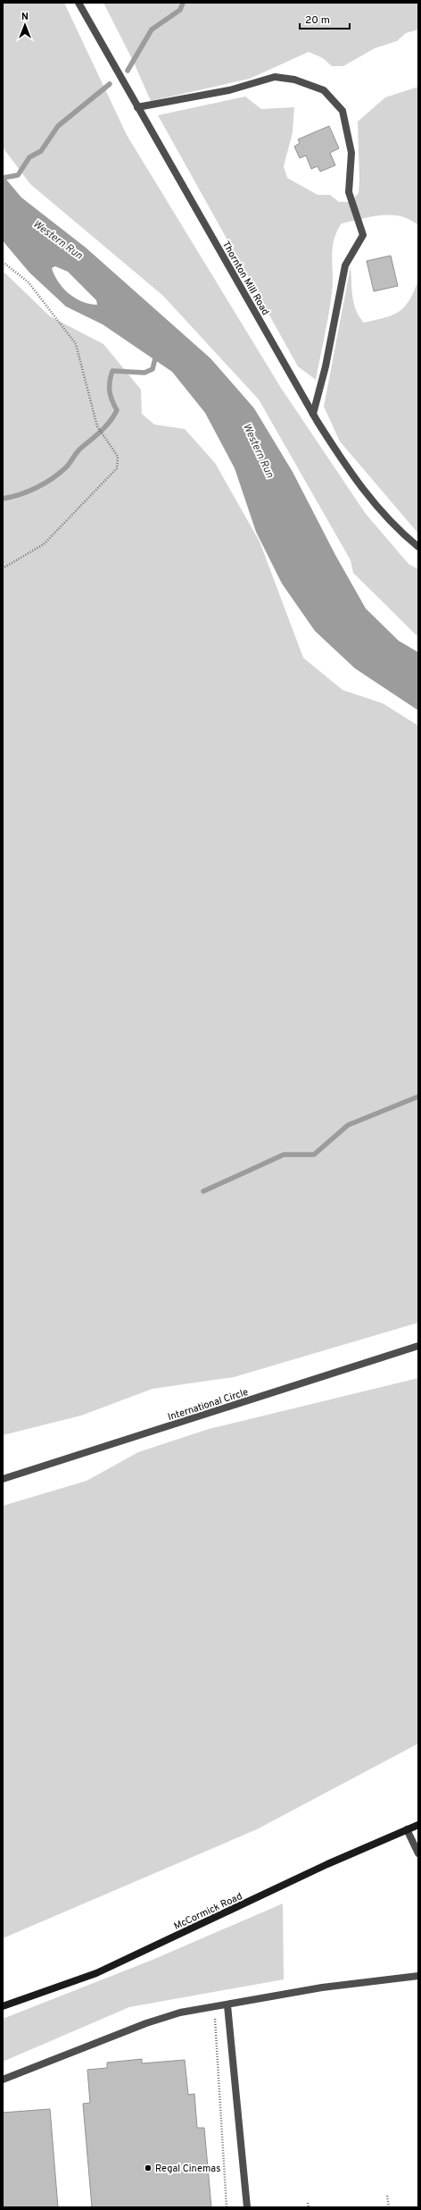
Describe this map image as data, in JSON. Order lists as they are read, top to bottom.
{
  "streets": {
    "main road": ["McCormick Road"],
    "street": ["Thornton Mill Road", "International Circle"]
  },
  "water": ["Western Run"],
  "places": ["Regal Cinemas"],
  "scale_bar": "20 m",
  "north": "top"
}
